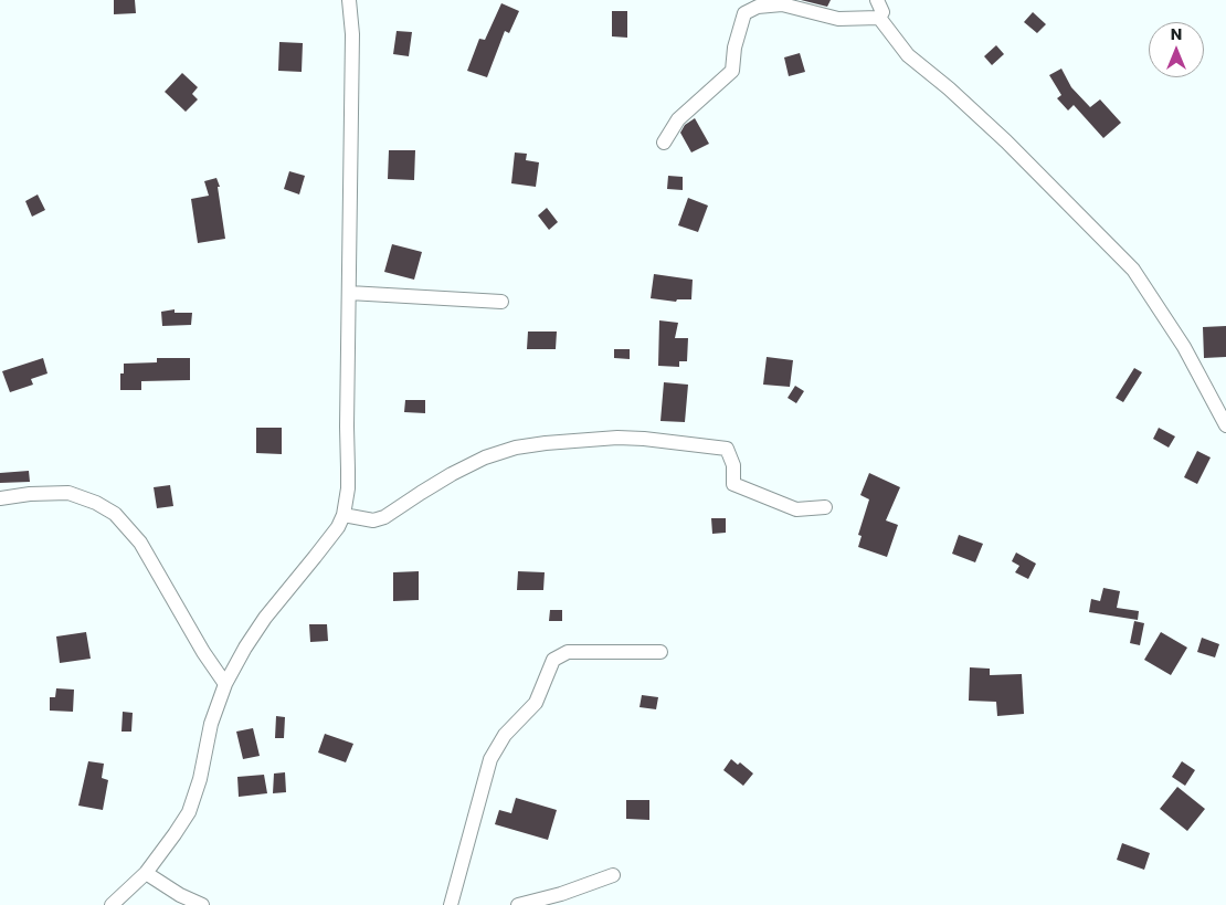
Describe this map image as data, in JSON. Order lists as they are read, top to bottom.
{
  "north": "top"
}
